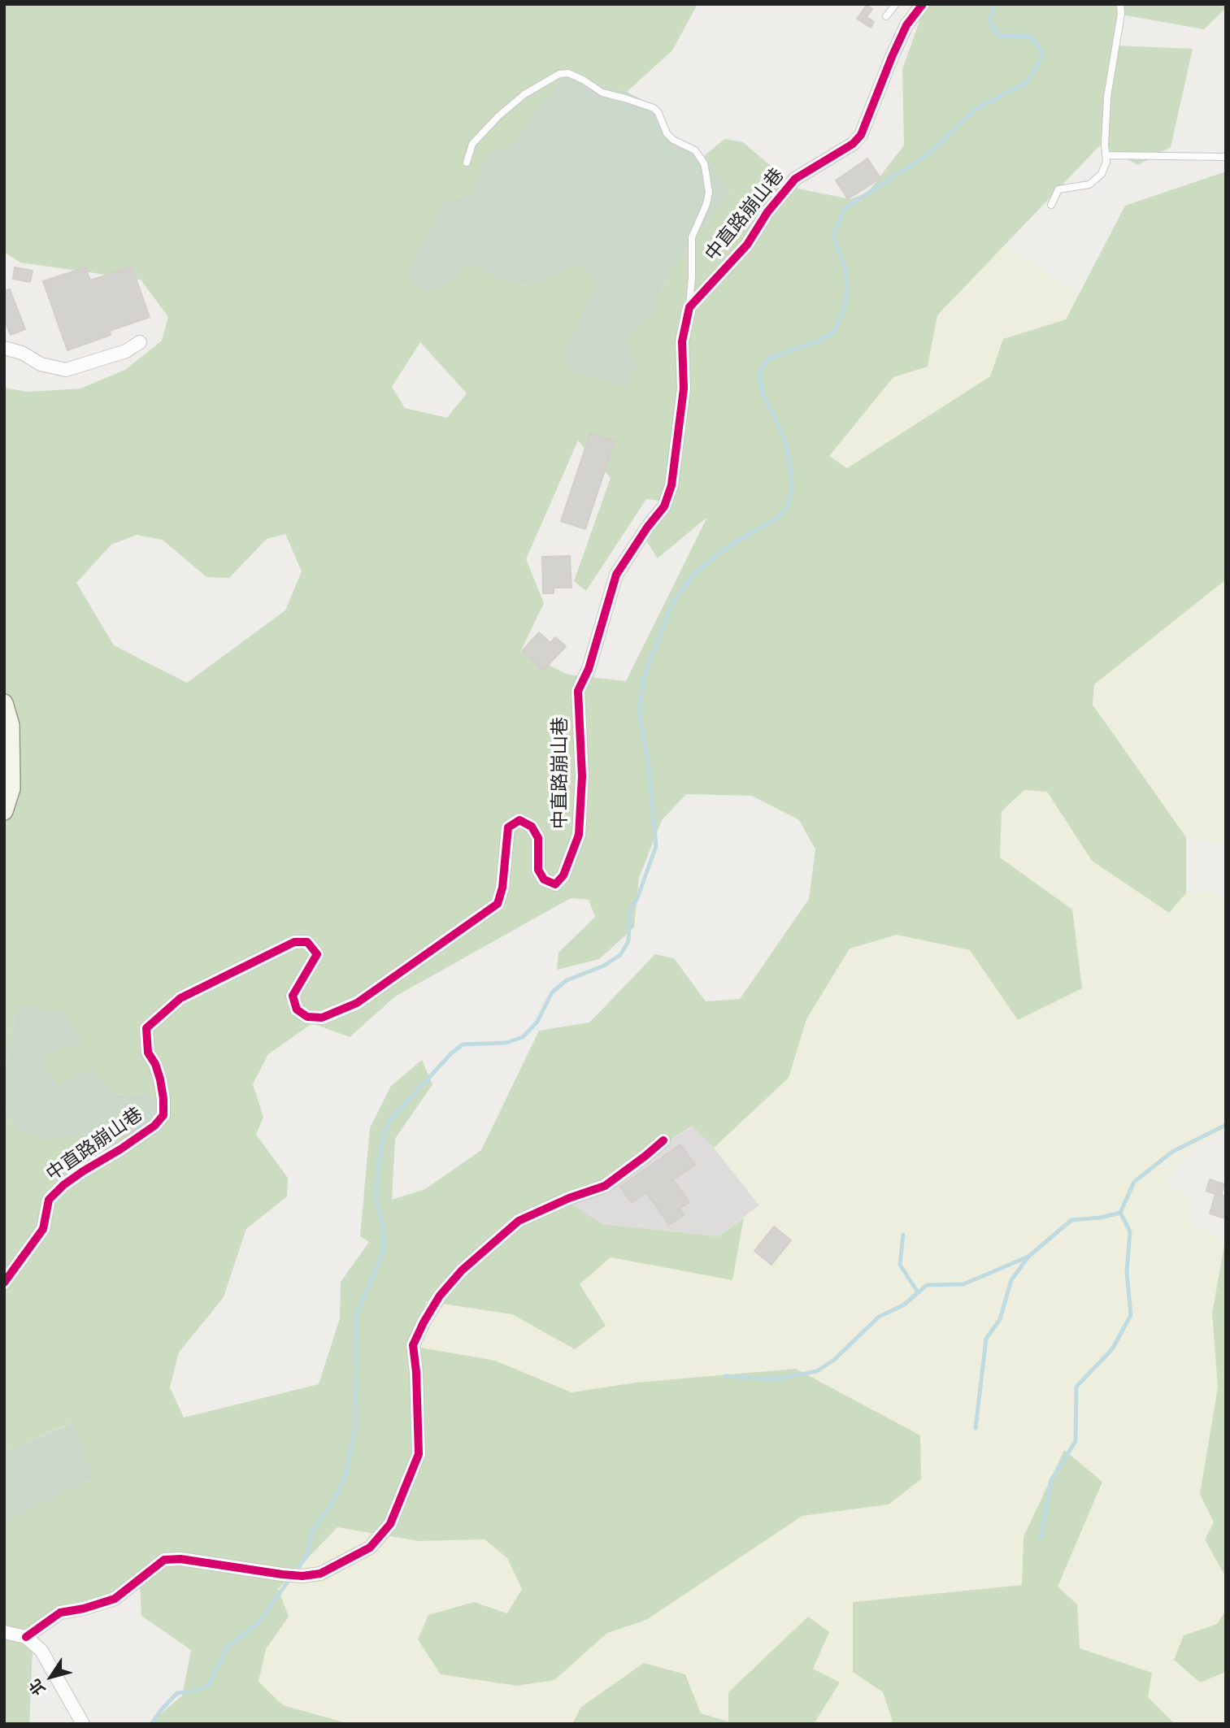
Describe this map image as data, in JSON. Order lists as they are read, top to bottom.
{
  "streets": {
    "street": ["中直路崩山巷"]
  },
  "north": "bottom left"
}
